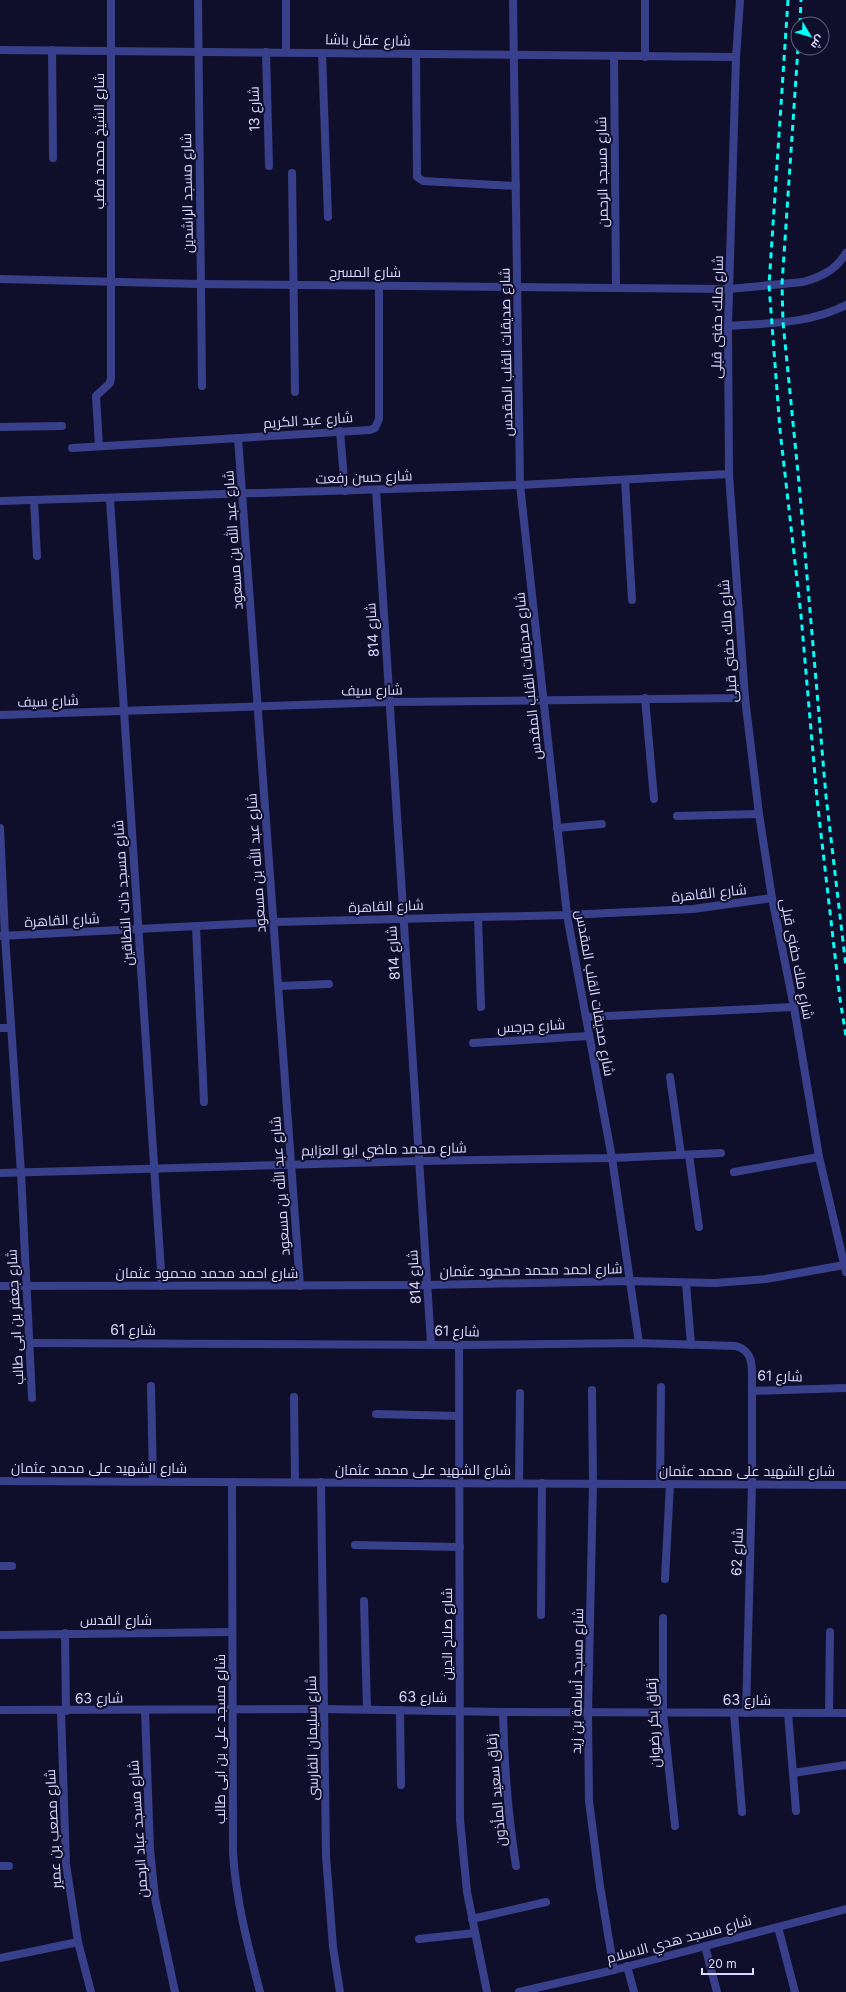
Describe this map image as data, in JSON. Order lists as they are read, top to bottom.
{
  "streets": {
    "street": [
      "شارع عقل باشا",
      "شارع 13",
      "شارع الشيخ محمد قطب",
      "شارع مسجد الرحمن",
      "شارع مسجد الراشدين",
      "شارع المسرح",
      "شارع ملك حفنى قبلى",
      "شارع صديقات القلب المقدس",
      "شارع عبد الكريم",
      "شارع حسن رفعت",
      "شارع عبد الله بن مسعود",
      "شارع 814",
      "شارع سيف",
      "شارع مسجد ذات النطاقين",
      "شارع القاهرة",
      "شارع جرجس",
      "شارع محمد ماضي ابو العزايم",
      "شارع احمد محمد محمود عثمان",
      "شارع جعفر بن ابى طالب",
      "شارع 61",
      "شارع الشهيد على محمد عثمان",
      "شارع 62",
      "شارع القدس",
      "شارع صلاح الدين",
      "شارع مسجد أسامة بن زيد",
      "شارع 63",
      "زقاق بكر رضوان",
      "شارع سليمان الفارسى",
      "شارع مسجد على بن ابى طالب",
      "زقاق سعيد المأذون",
      "شارع مصعب بن عمير",
      "شارع مسجد عباد الرحمن",
      "شارع مسجد هدي الاسلام"
    ]
  },
  "crossings": [
    ["شارع عقل باشا", "شارع 13"],
    ["شارع عقل باشا", "شارع الشيخ محمد قطب"],
    ["شارع عقل باشا", "شارع مسجد الرحمن"],
    ["شارع عقل باشا", "شارع مسجد الراشدين"],
    ["شارع عقل باشا", "شارع ملك حفنى قبلى"],
    ["شارع عقل باشا", "شارع صديقات القلب المقدس"],
    ["شارع الشيخ محمد قطب", "شارع المسرح"],
    ["شارع مسجد الرحمن", "شارع المسرح"],
    ["شارع مسجد الراشدين", "شارع المسرح"],
    ["شارع المسرح", "شارع ملك حفنى قبلى"],
    ["شارع المسرح", "شارع صديقات القلب المقدس"],
    ["شارع المسرح", "شارع عبد الكريم"],
    ["شارع ملك حفنى قبلى", "شارع حسن رفعت"],
    ["شارع ملك حفنى قبلى", "شارع سيف"],
    ["شارع ملك حفنى قبلى", "شارع القاهرة"],
    ["شارع ملك حفنى قبلى", "شارع احمد محمد محمود عثمان"],
    ["شارع صديقات القلب المقدس", "شارع حسن رفعت"],
    ["شارع صديقات القلب المقدس", "شارع سيف"],
    ["شارع صديقات القلب المقدس", "شارع القاهرة"],
    ["شارع صديقات القلب المقدس", "شارع جرجس"],
    ["شارع صديقات القلب المقدس", "شارع محمد ماضي ابو العزايم"],
    ["شارع صديقات القلب المقدس", "شارع احمد محمد محمود عثمان"],
    ["شارع صديقات القلب المقدس", "شارع 61"],
    ["شارع عبد الكريم", "شارع عبد الله بن مسعود"],
    ["شارع حسن رفعت", "شارع عبد الله بن مسعود"],
    ["شارع حسن رفعت", "شارع 814"],
    ["شارع حسن رفعت", "شارع مسجد ذات النطاقين"],
    ["شارع عبد الله بن مسعود", "شارع سيف"],
    ["شارع عبد الله بن مسعود", "شارع القاهرة"],
    ["شارع عبد الله بن مسعود", "شارع محمد ماضي ابو العزايم"],
    ["شارع عبد الله بن مسعود", "شارع احمد محمد محمود عثمان"],
    ["شارع 814", "شارع سيف"],
    ["شارع 814", "شارع القاهرة"],
    ["شارع 814", "شارع محمد ماضي ابو العزايم"],
    ["شارع 814", "شارع احمد محمد محمود عثمان"],
    ["شارع 814", "شارع 61"],
    ["شارع سيف", "شارع مسجد ذات النطاقين"],
    ["شارع مسجد ذات النطاقين", "شارع القاهرة"],
    ["شارع مسجد ذات النطاقين", "شارع محمد ماضي ابو العزايم"],
    ["شارع مسجد ذات النطاقين", "شارع احمد محمد محمود عثمان"],
    ["شارع القاهرة", "شارع جعفر بن ابى طالب"],
    ["شارع محمد ماضي ابو العزايم", "شارع جعفر بن ابى طالب"],
    ["شارع احمد محمد محمود عثمان", "شارع جعفر بن ابى طالب"],
    ["شارع جعفر بن ابى طالب", "شارع 61"],
    ["شارع 61", "شارع 62"],
    ["شارع 61", "شارع صلاح الدين"],
    ["شارع الشهيد على محمد عثمان", "شارع 62"],
    ["شارع الشهيد على محمد عثمان", "شارع صلاح الدين"],
    ["شارع الشهيد على محمد عثمان", "شارع مسجد أسامة بن زيد"],
    ["شارع الشهيد على محمد عثمان", "شارع سليمان الفارسى"],
    ["شارع الشهيد على محمد عثمان", "شارع مسجد على بن ابى طالب"],
    ["شارع 62", "شارع 63"],
    ["شارع القدس", "شارع مسجد على بن ابى طالب"],
    ["شارع القدس", "شارع مصعب بن عمير"],
    ["شارع صلاح الدين", "شارع 63"],
    ["شارع مسجد أسامة بن زيد", "شارع 63"],
    ["شارع مسجد أسامة بن زيد", "شارع مسجد هدي الاسلام"],
    ["شارع 63", "زقاق بكر رضوان"],
    ["شارع 63", "شارع سليمان الفارسى"],
    ["شارع 63", "شارع مسجد على بن ابى طالب"],
    ["شارع 63", "زقاق سعيد المأذون"],
    ["شارع 63", "شارع مصعب بن عمير"],
    ["شارع 63", "شارع مسجد عباد الرحمن"]
  ],
  "scale_bar": "20 m",
  "north": "bottom right"
}
